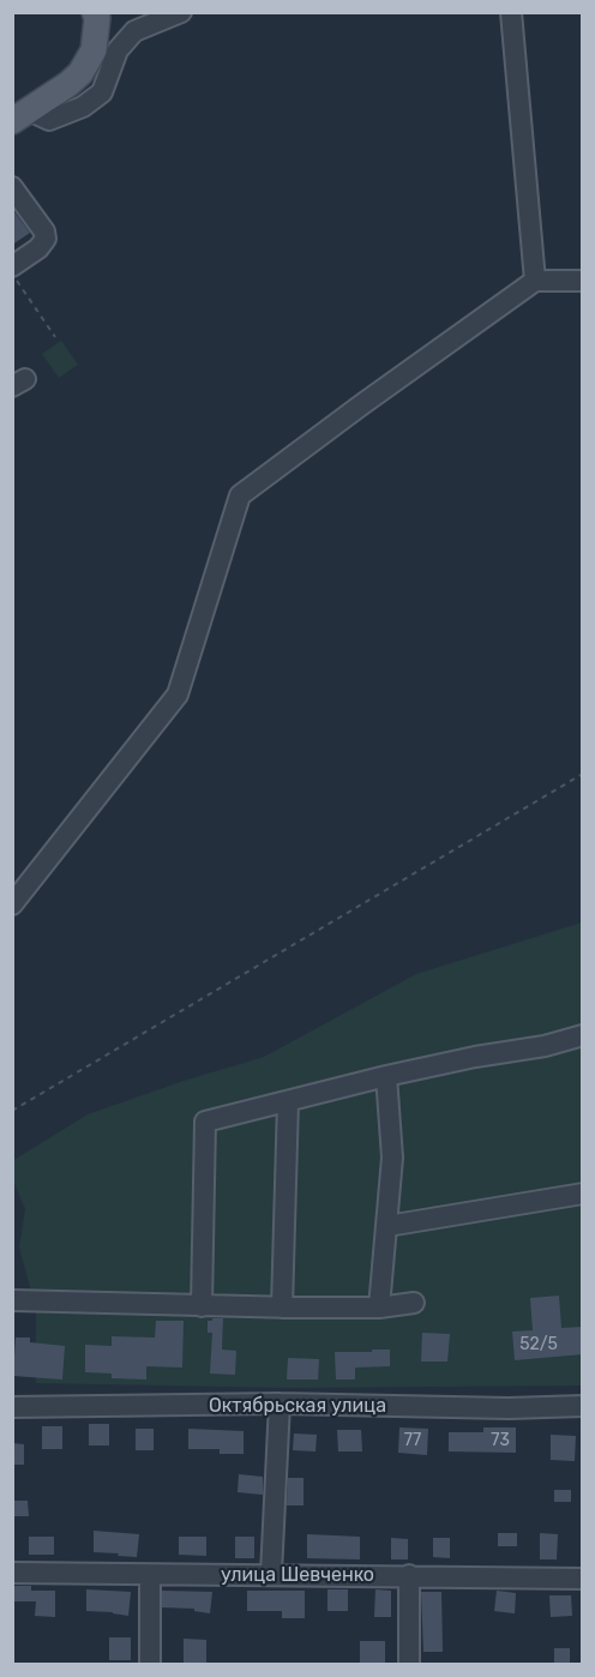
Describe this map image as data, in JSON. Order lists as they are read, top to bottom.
{
  "streets": {
    "street": ["Октябрьская улица", "улица Шевченко"]
  },
  "house_numbers": ["52/5", "77", "73"]
}
